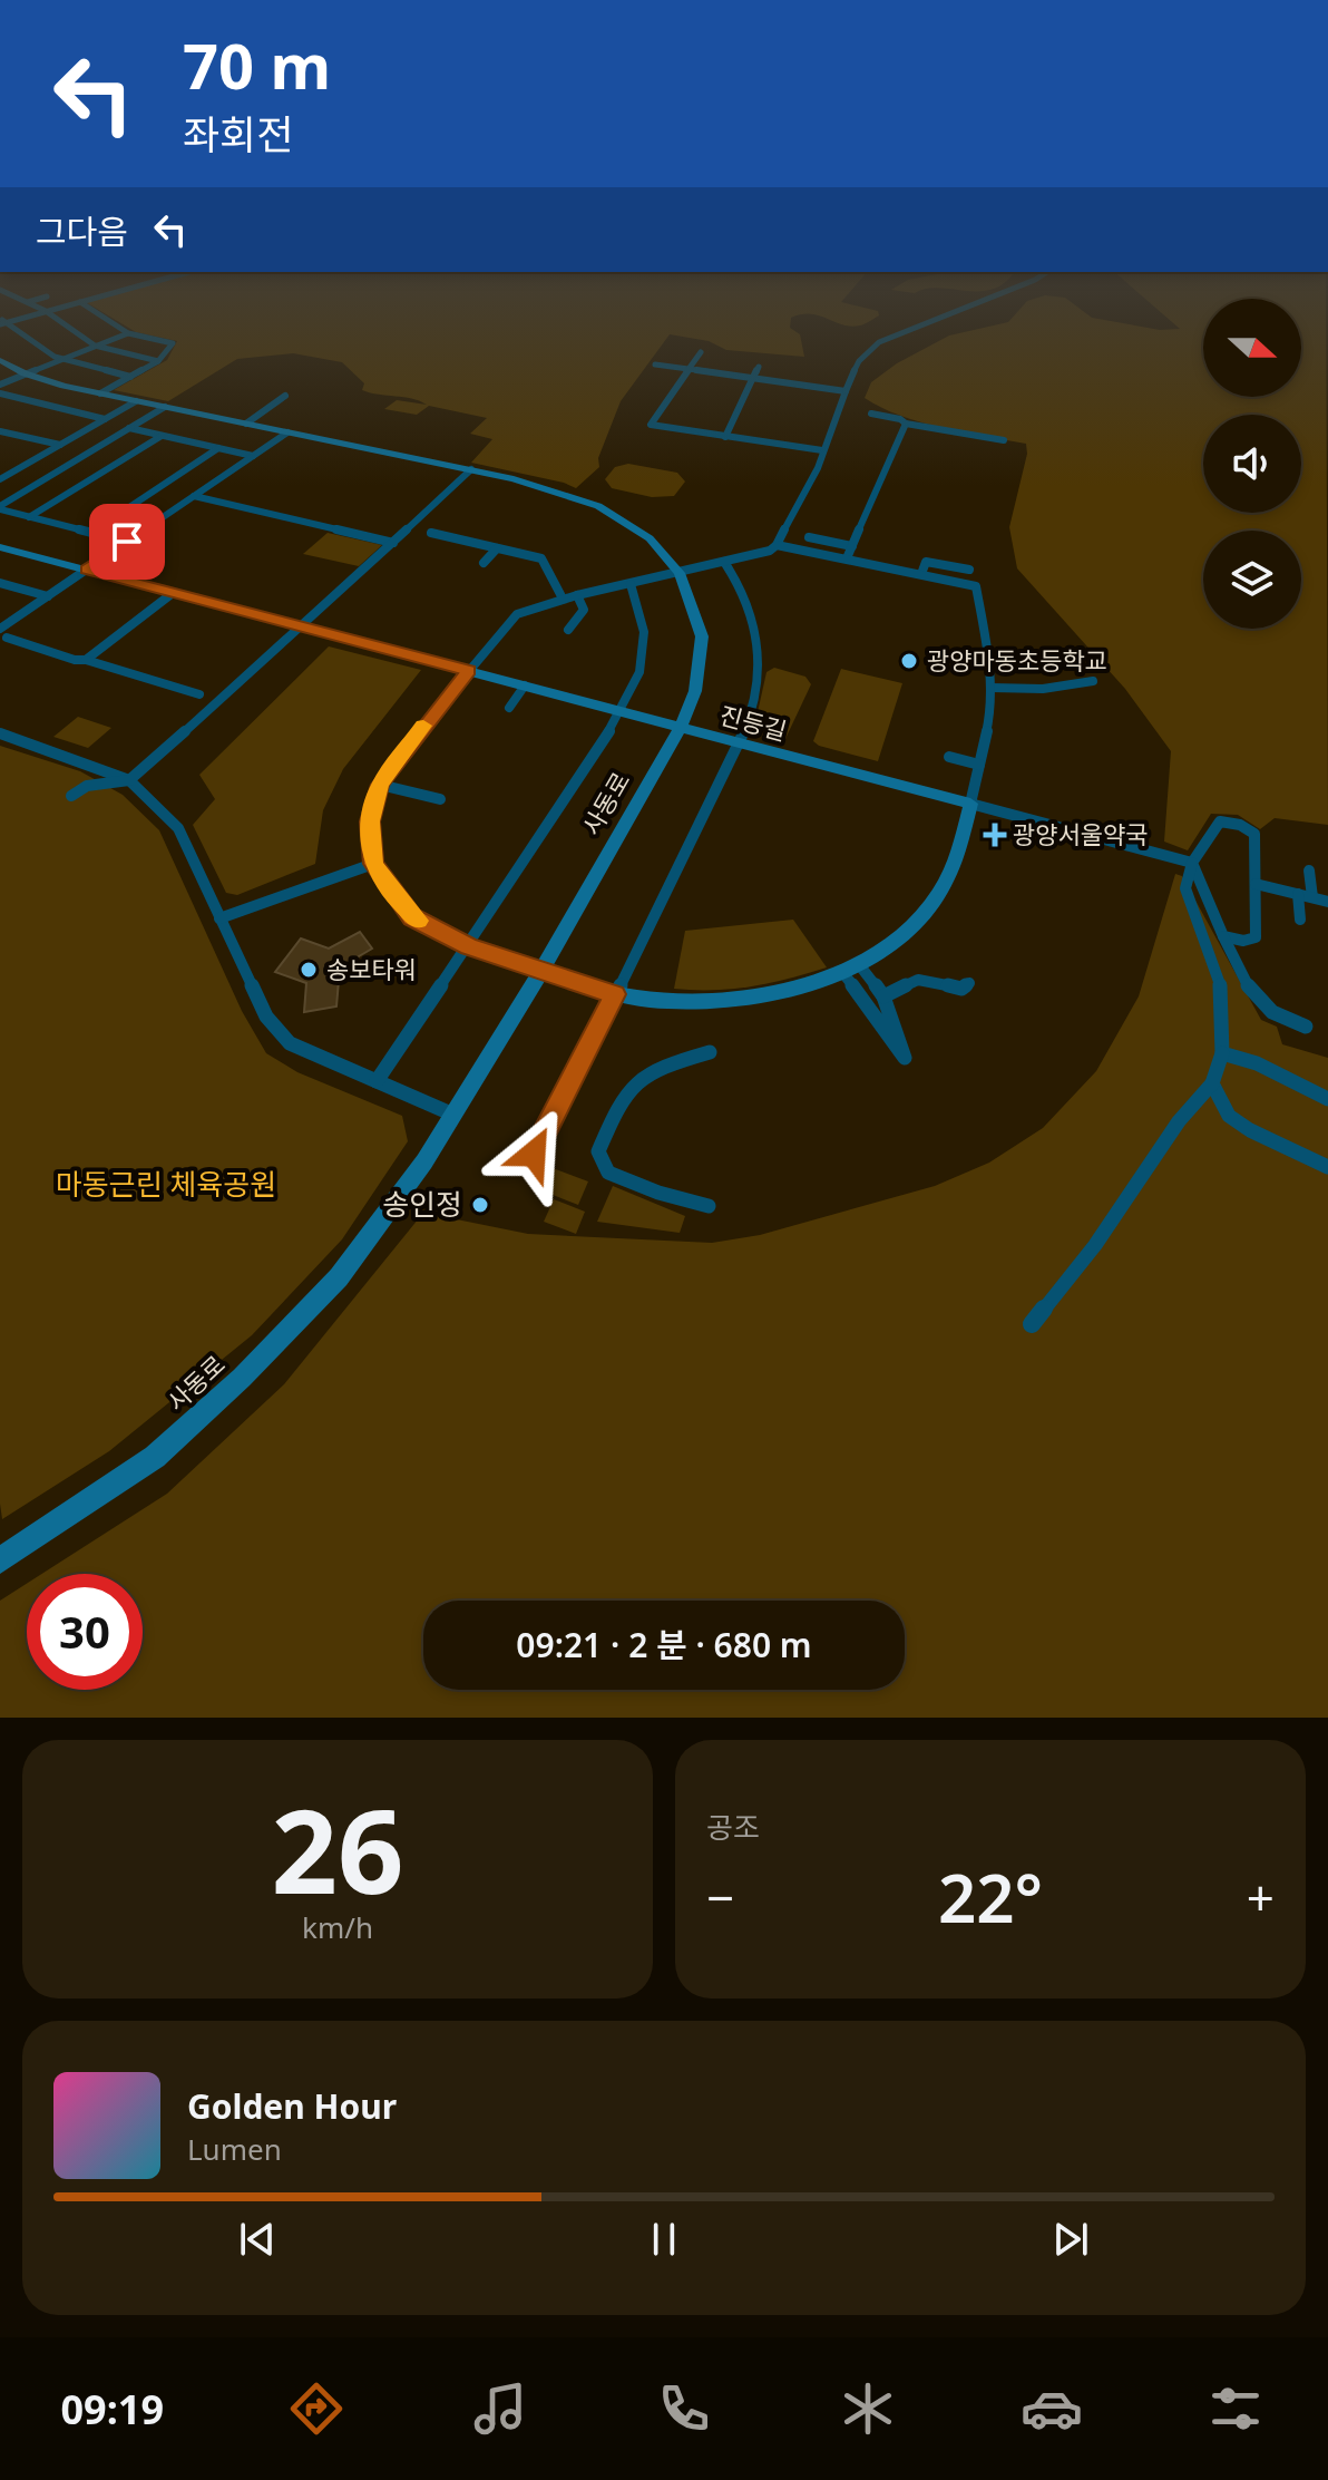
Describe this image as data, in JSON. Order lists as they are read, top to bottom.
{
  "streets": {
    "street": ["진등길", "사동로"]
  },
  "crossings": [
    ["진등길", "사동로"]
  ],
  "parks": ["마동근린 체육공원"],
  "places": {
    "other": ["광양마동초등학교", "송보타워", "송인정"],
    "health": ["광양서울약국"]
  },
  "north": "right",
  "page": {
    "turn": ["70 m", "좌회전"],
    "then": "그다음",
    "limit": "30",
    "trip": "09:21 · 2 분 · 680 m",
    "tile": [
      ["26", "km/h"],
      "공조"
    ],
    "heat": ["−", "22°", "+"],
    "song": ["Golden Hour", "Lumen"],
    "tabs": "09:19"
  }
}
